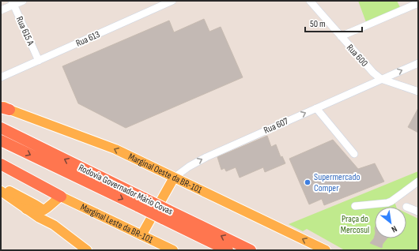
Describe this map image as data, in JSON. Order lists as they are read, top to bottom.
{
  "streets": {
    "highway": ["Rodovia Governador Mário Covas"],
    "main road": ["Marginal Oeste da BR-101", "Marginal Leste da BR-101"],
    "street": [
      "Rua 615 A",
      "Rua 613",
      "Rua 600",
      "Rua 607"
    ]
  },
  "crossings": [
    ["Rua 615 A", "Rua 613"],
    ["Rua 600", "Rua 607"],
    ["Rua 607", "Marginal Oeste da BR-101"]
  ],
  "one_way": ["Rua 607", "Marginal Oeste da BR-101"],
  "parks": ["Praça do Mercosul"],
  "places": ["Supermercado Comper"],
  "scale_bar": "50 m",
  "north": "bottom right"
}
